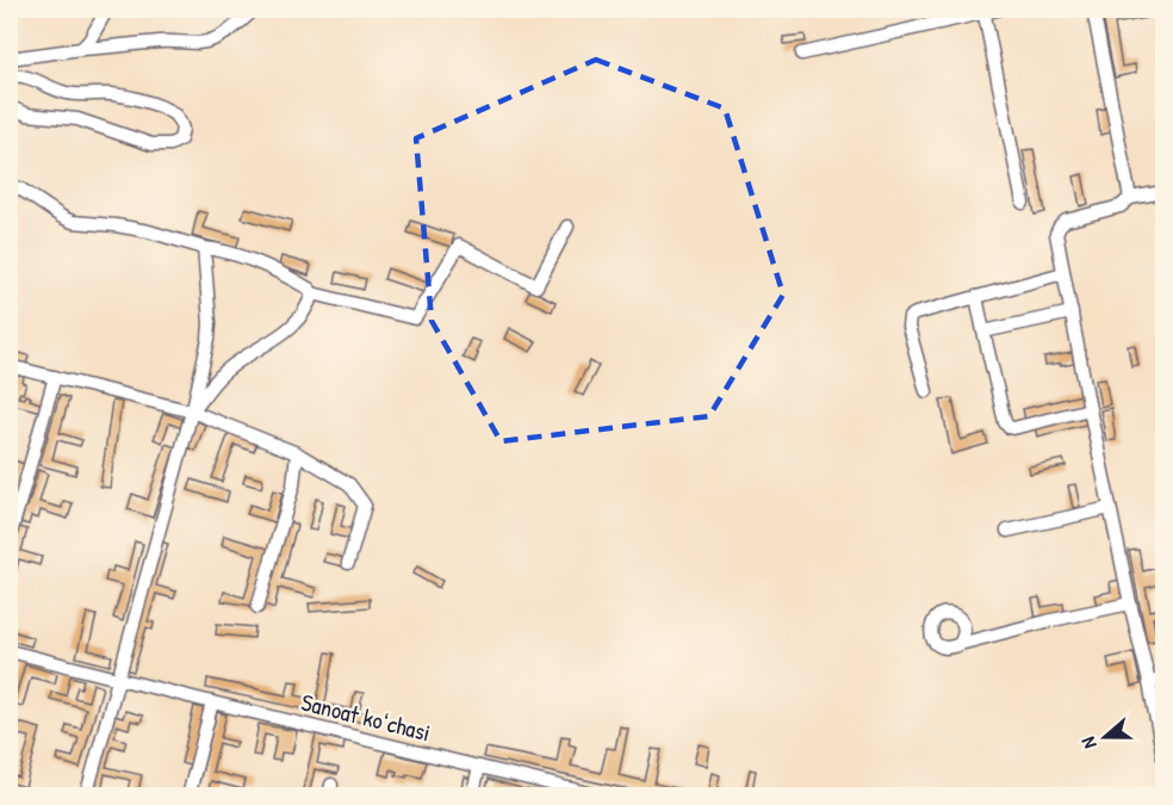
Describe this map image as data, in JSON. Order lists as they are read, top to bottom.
{
  "streets": {
    "street": ["Sanoat koʻchasi"]
  },
  "north": "left"
}
